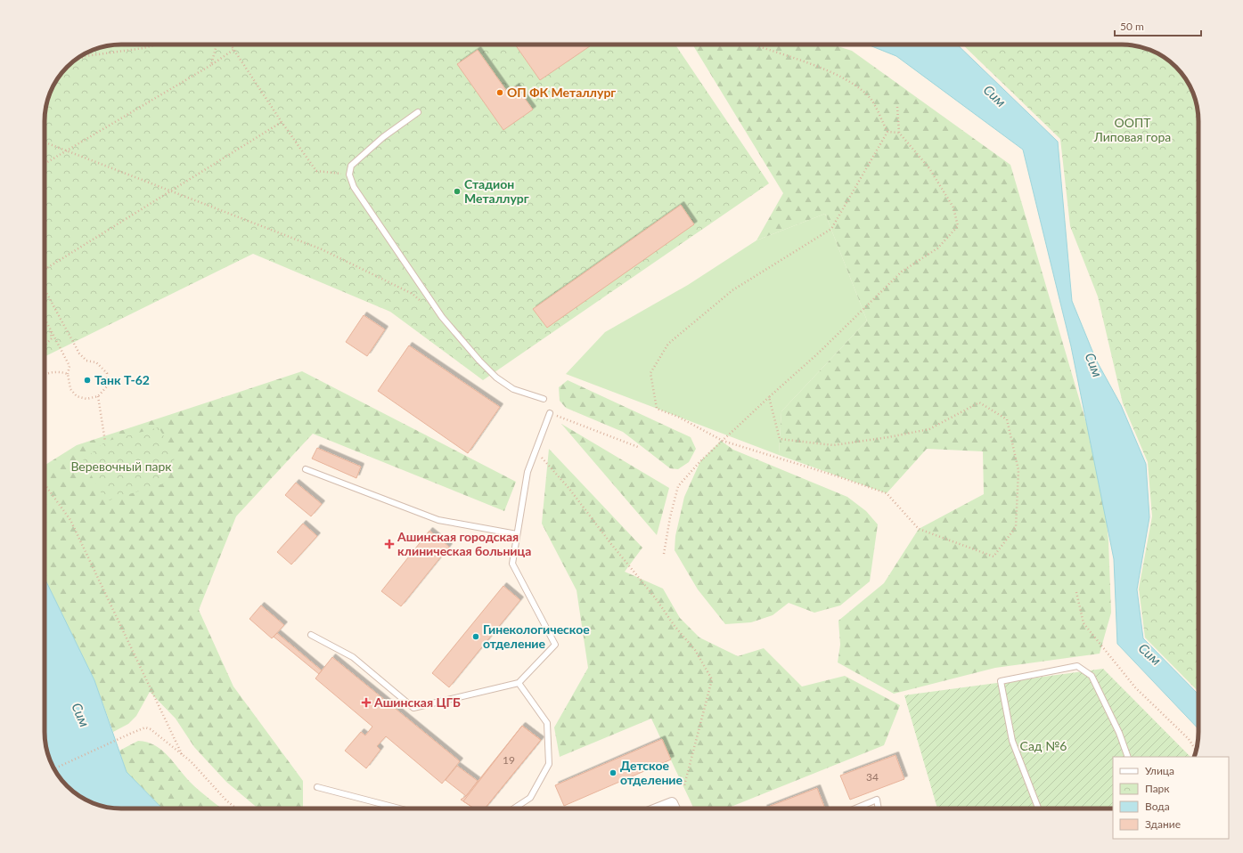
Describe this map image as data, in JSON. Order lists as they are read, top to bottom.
{
  "water": ["Сим"],
  "parks": ["ООПТ Липовая гора", "Веревочный парк", "Сад №6"],
  "places": {
    "other": [
      "ОП ФК Металлург",
      "Стадион Металлург",
      "Танк Т-62",
      "Гинекологическое отделение",
      "Детское отделение"
    ],
    "health": ["Ашинская городская клиническая больница", "Ашинская ЦГБ"]
  },
  "house_numbers": ["19", "34"],
  "legend": [
    "Улица",
    "Парк",
    "Вода",
    "Здание"
  ],
  "scale_bar": "50 m"
}
